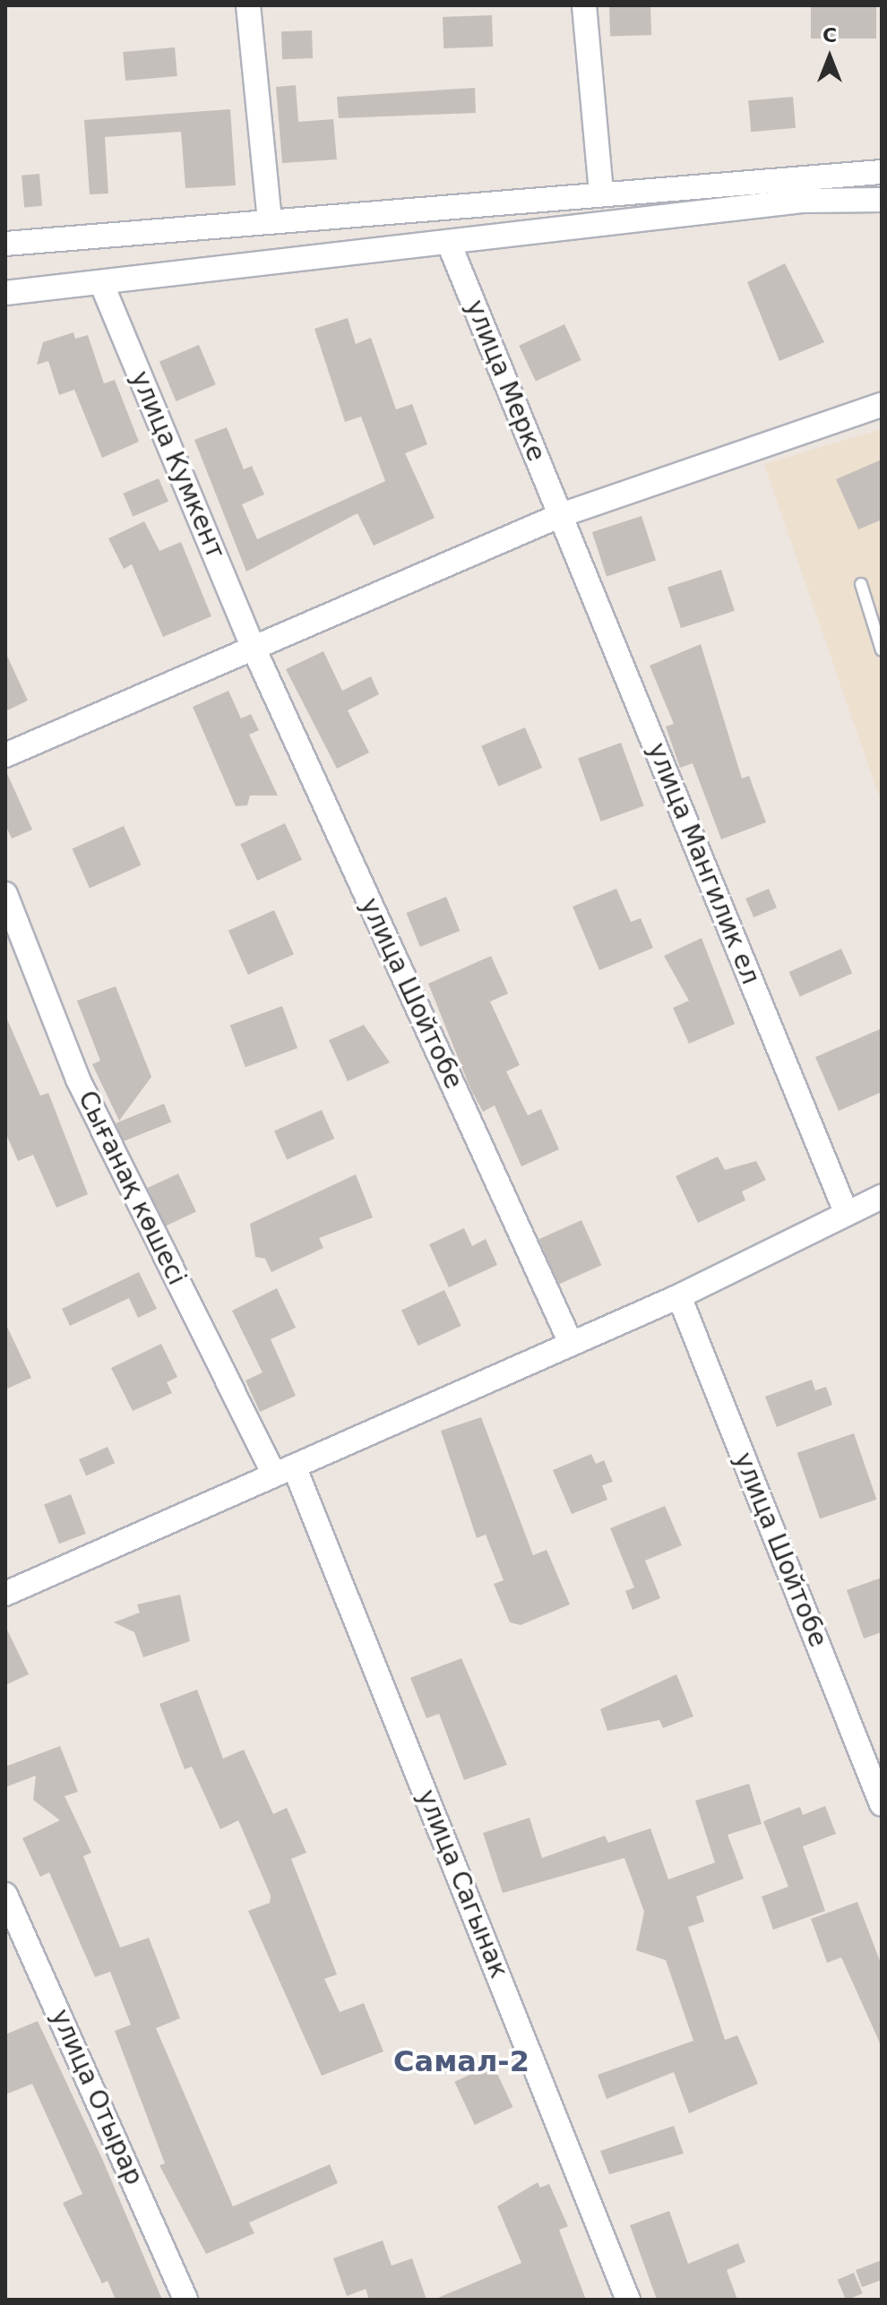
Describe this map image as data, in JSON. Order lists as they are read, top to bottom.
{
  "streets": {
    "street": [
      "улица Мерке",
      "улица Кумкент",
      "улица Мангилик ел",
      "улица Шойтобе",
      "Сығанақ көшесі",
      "улица Сагынак",
      "улица Отырар"
    ]
  },
  "crossings": [
    ["улица Мерке", "улица Мангилик ел"],
    ["улица Кумкент", "улица Шойтобе"],
    ["Сығанақ көшесі", "улица Сагынак"]
  ],
  "districts": ["Самал-2"],
  "north": "top"
}
